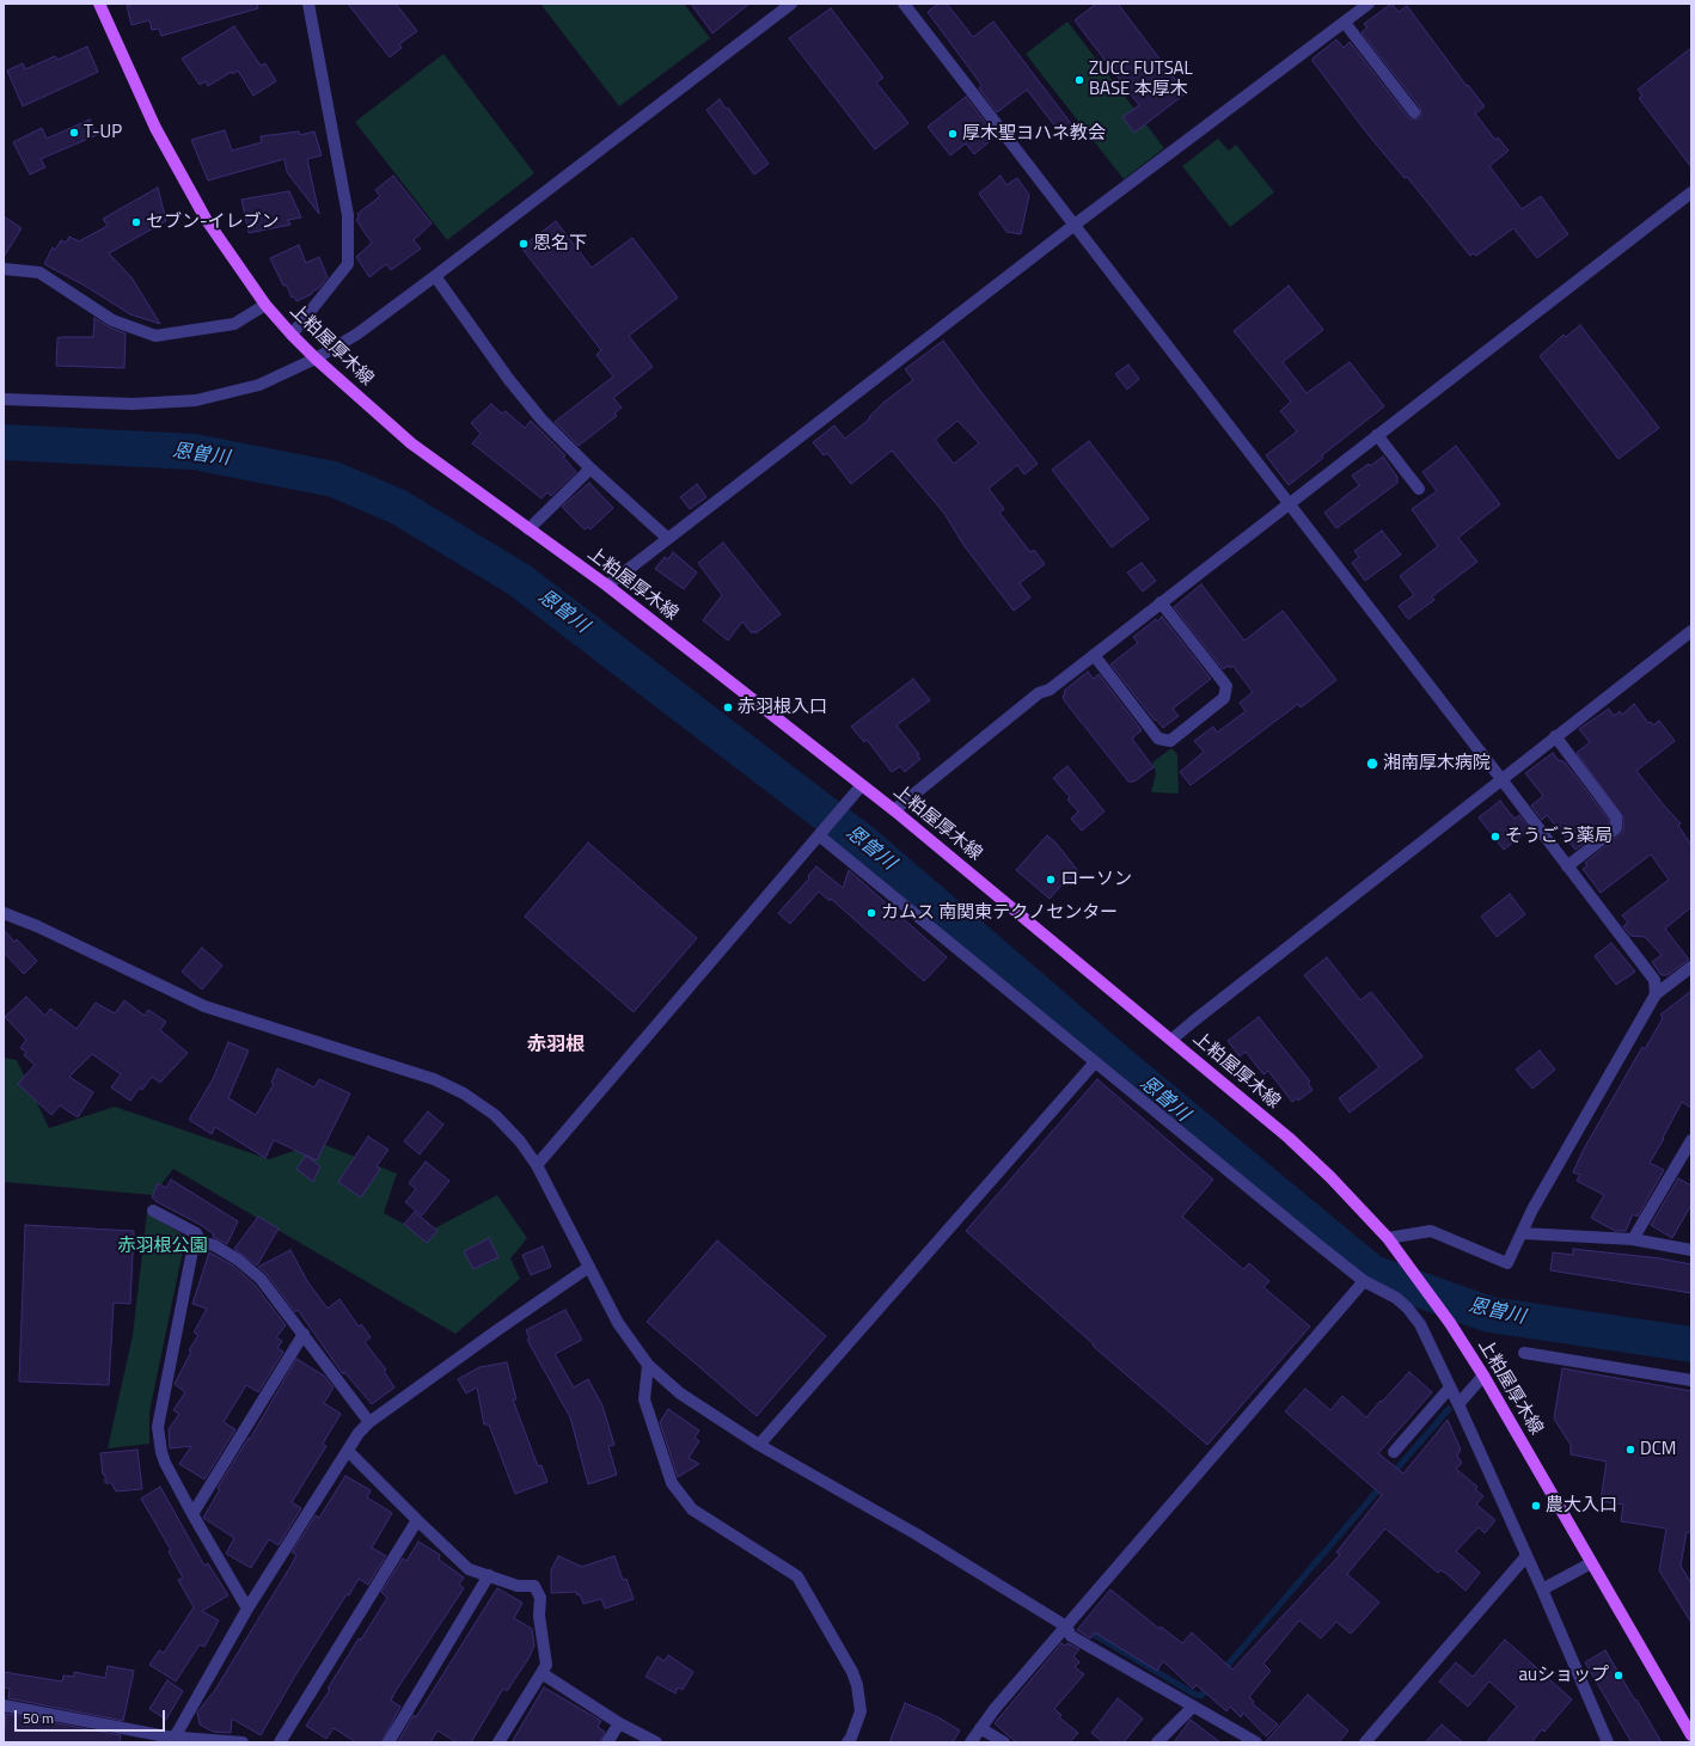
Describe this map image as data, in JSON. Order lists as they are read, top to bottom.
{
  "streets": {
    "main road": ["上粕屋厚木線"]
  },
  "districts": ["赤羽根"],
  "water": ["恩曽川"],
  "parks": ["赤羽根公園"],
  "places": [
    "ZUCC FUTSAL BASE 本厚木",
    "T-UP",
    "厚木聖ヨハネ教会",
    "セブン-イレブン",
    "恩名下",
    "赤羽根入口",
    "湘南厚木病院",
    "そうごう薬局",
    "ローソン",
    "カムス 南関東テクノセンター",
    "DCM",
    "農大入口",
    "auショップ"
  ],
  "scale_bar": "50 m"
}
